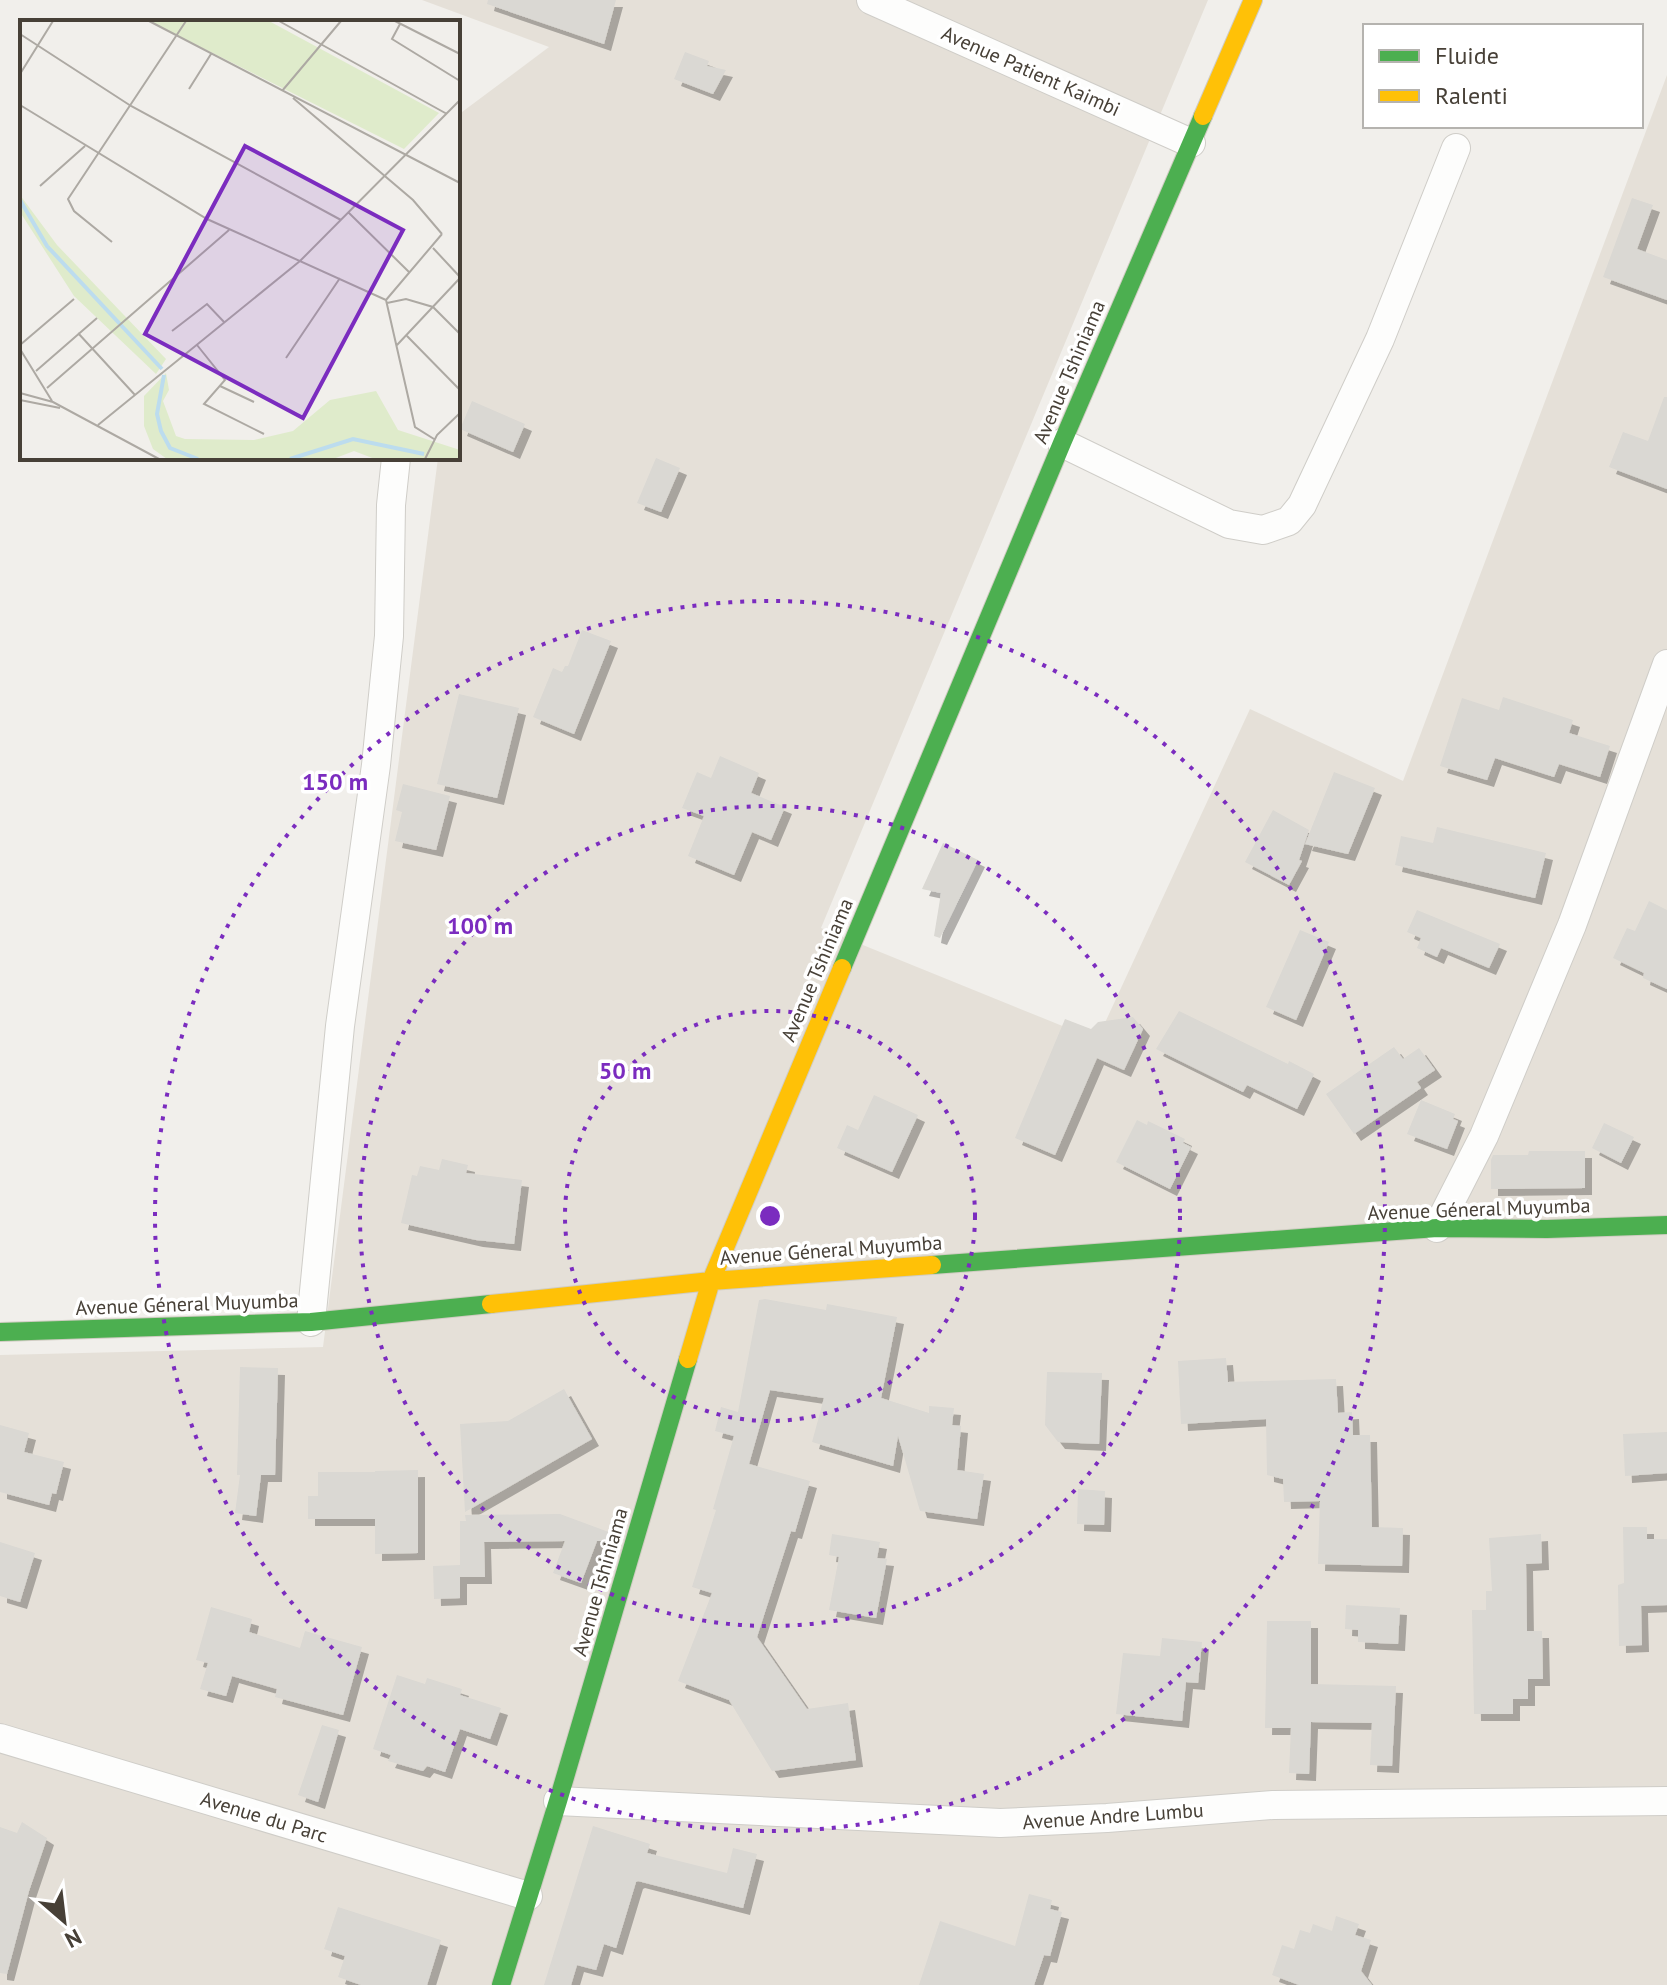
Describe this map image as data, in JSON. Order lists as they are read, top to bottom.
{
  "streets": {
    "street": [
      "Avenue Patient Kaimbi",
      "Avenue Tshiniama",
      "Avenue Géneral Muyumba",
      "Avenue Andre Lumbu",
      "Avenue du Parc"
    ]
  },
  "crossings": [
    ["Avenue Patient Kaimbi", "Avenue Tshiniama"],
    ["Avenue Tshiniama", "Avenue Géneral Muyumba"],
    ["Avenue Tshiniama", "Avenue Andre Lumbu"],
    ["Avenue Tshiniama", "Avenue du Parc"]
  ],
  "legend": ["Fluide", "Ralenti"],
  "north": "bottom right",
  "rings": ["150 m", "100 m", "50 m"]
}
